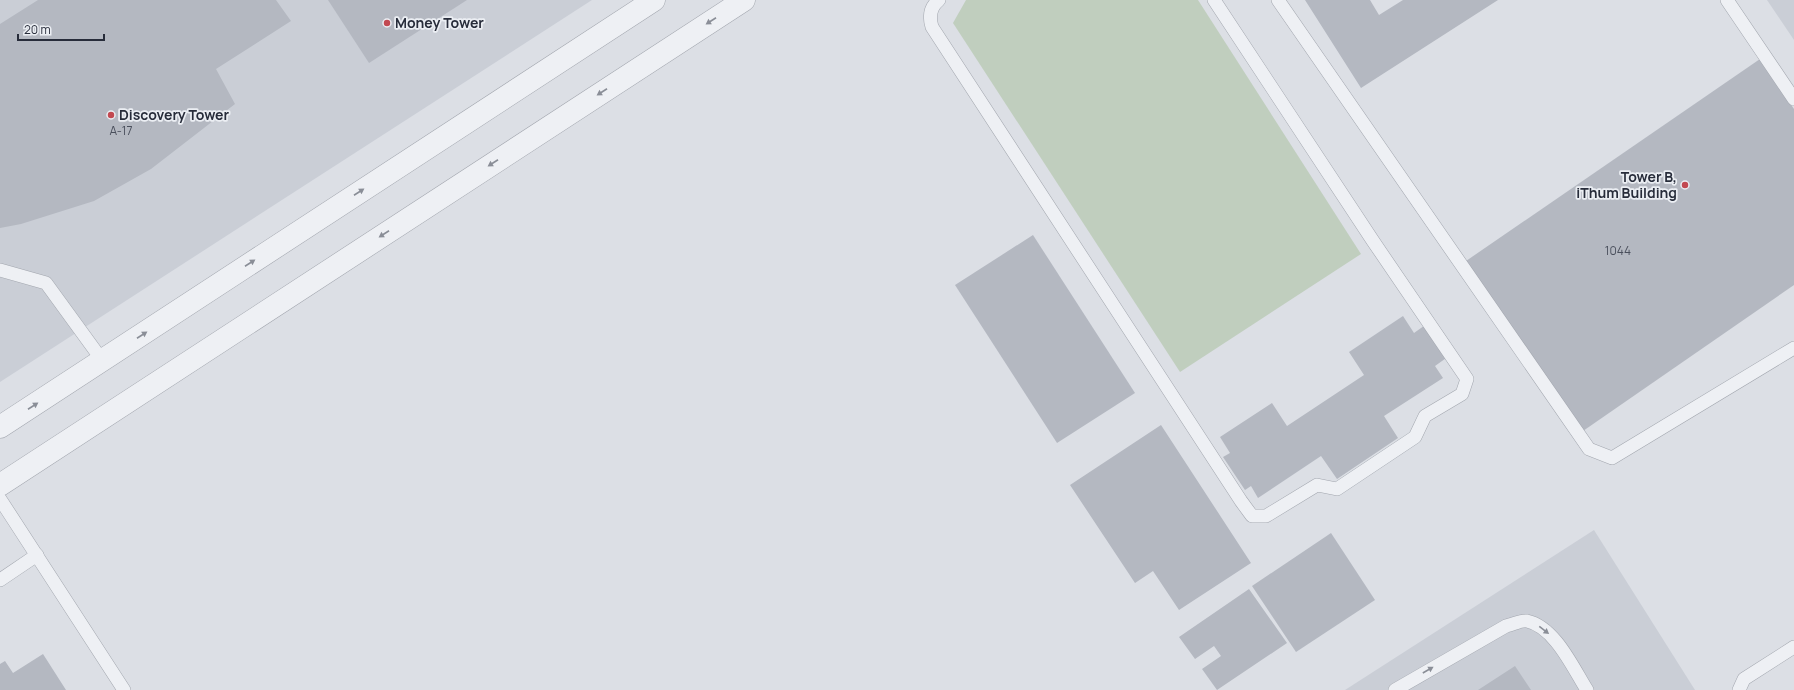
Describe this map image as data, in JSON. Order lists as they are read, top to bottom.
{
  "places": ["Money Tower", "Discovery Tower", "Tower B, iThum Building"],
  "house_numbers": ["A-17", "1044"],
  "scale_bar": "20 m"
}
